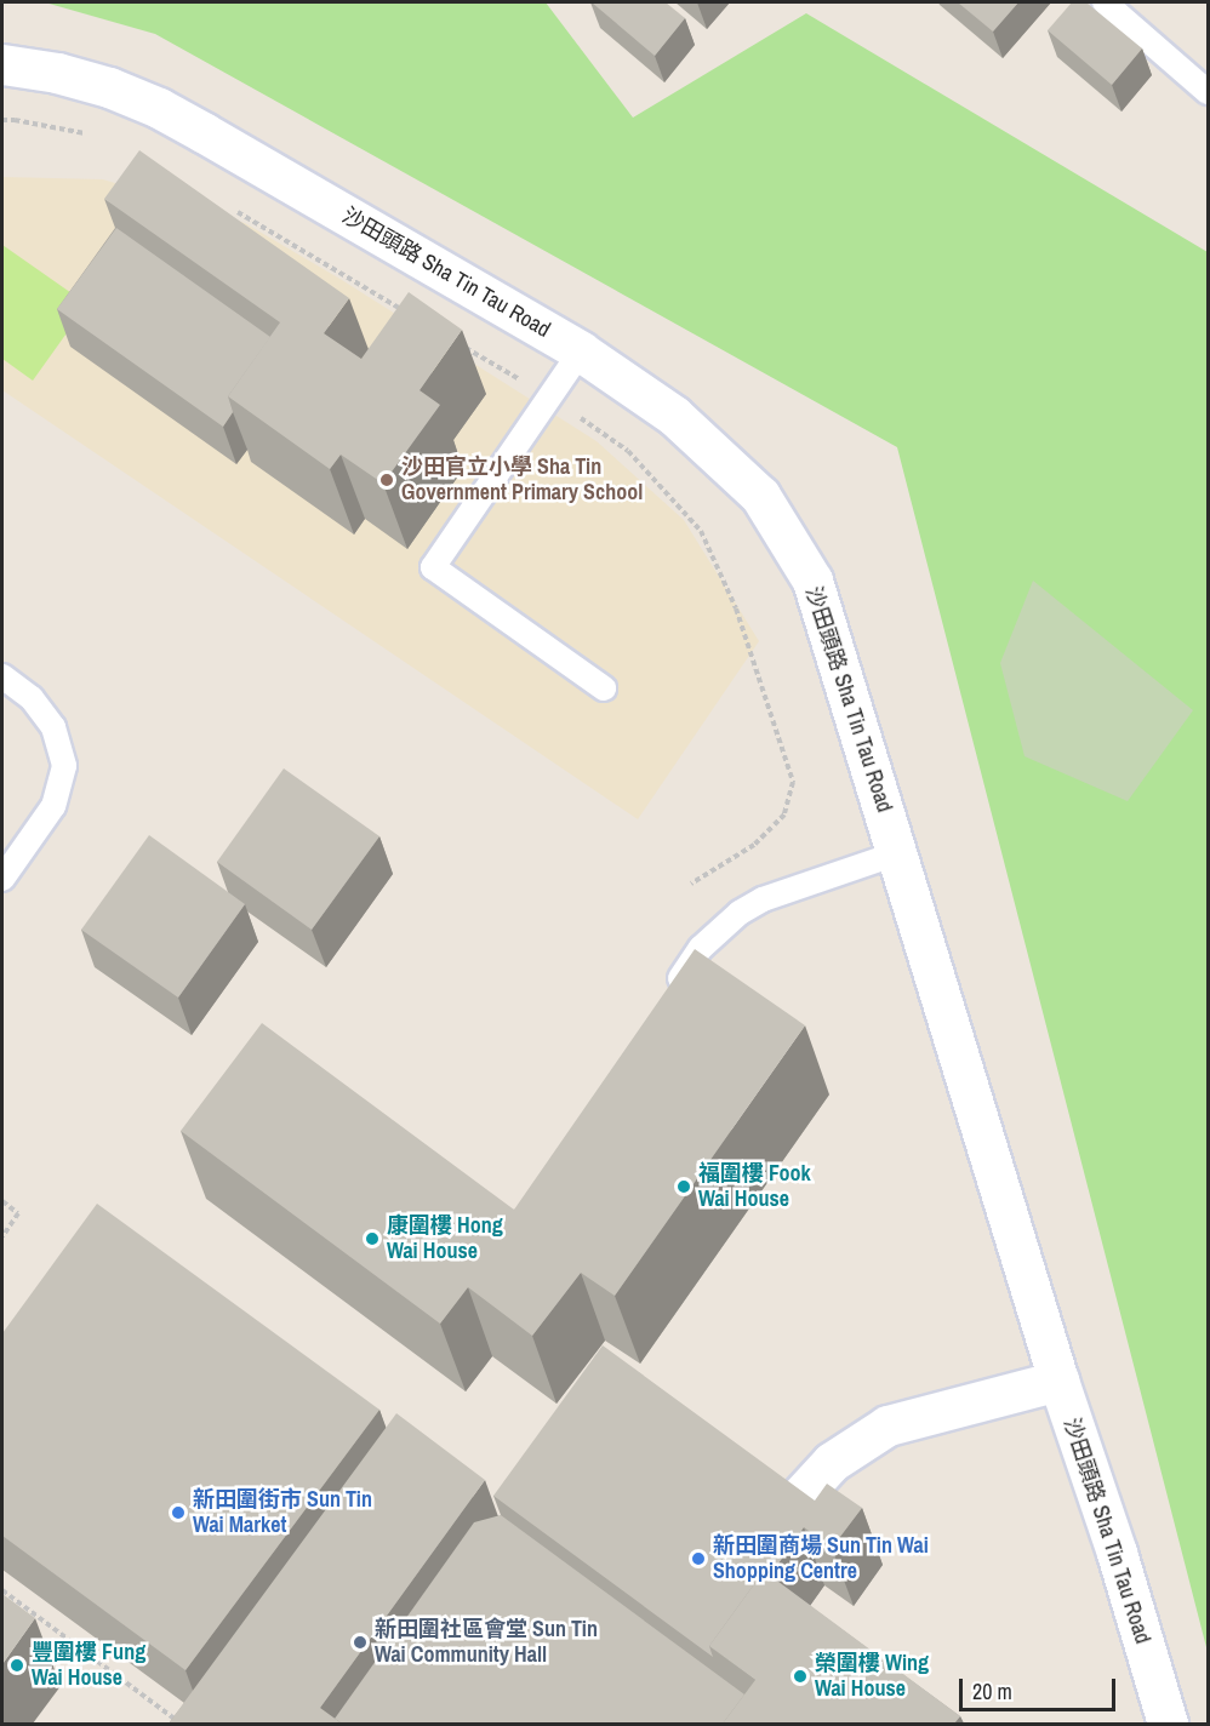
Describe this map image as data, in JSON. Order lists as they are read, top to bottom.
{
  "streets": {
    "street": ["沙田頭路 Sha Tin Tau Road"]
  },
  "places": [
    "沙田官立小學 Sha Tin Government Primary School",
    "福圍樓 Fook Wai House",
    "康圍樓 Hong Wai House",
    "新田圍街市 Sun Tin Wai Market",
    "新田圍商場 Sun Tin Wai Shopping Centre",
    "新田圍社區會堂 Sun Tin Wai Community Hall",
    "豐圍樓 Fung Wai House",
    "榮圍樓 Wing Wai House"
  ],
  "scale_bar": "20 m"
}
